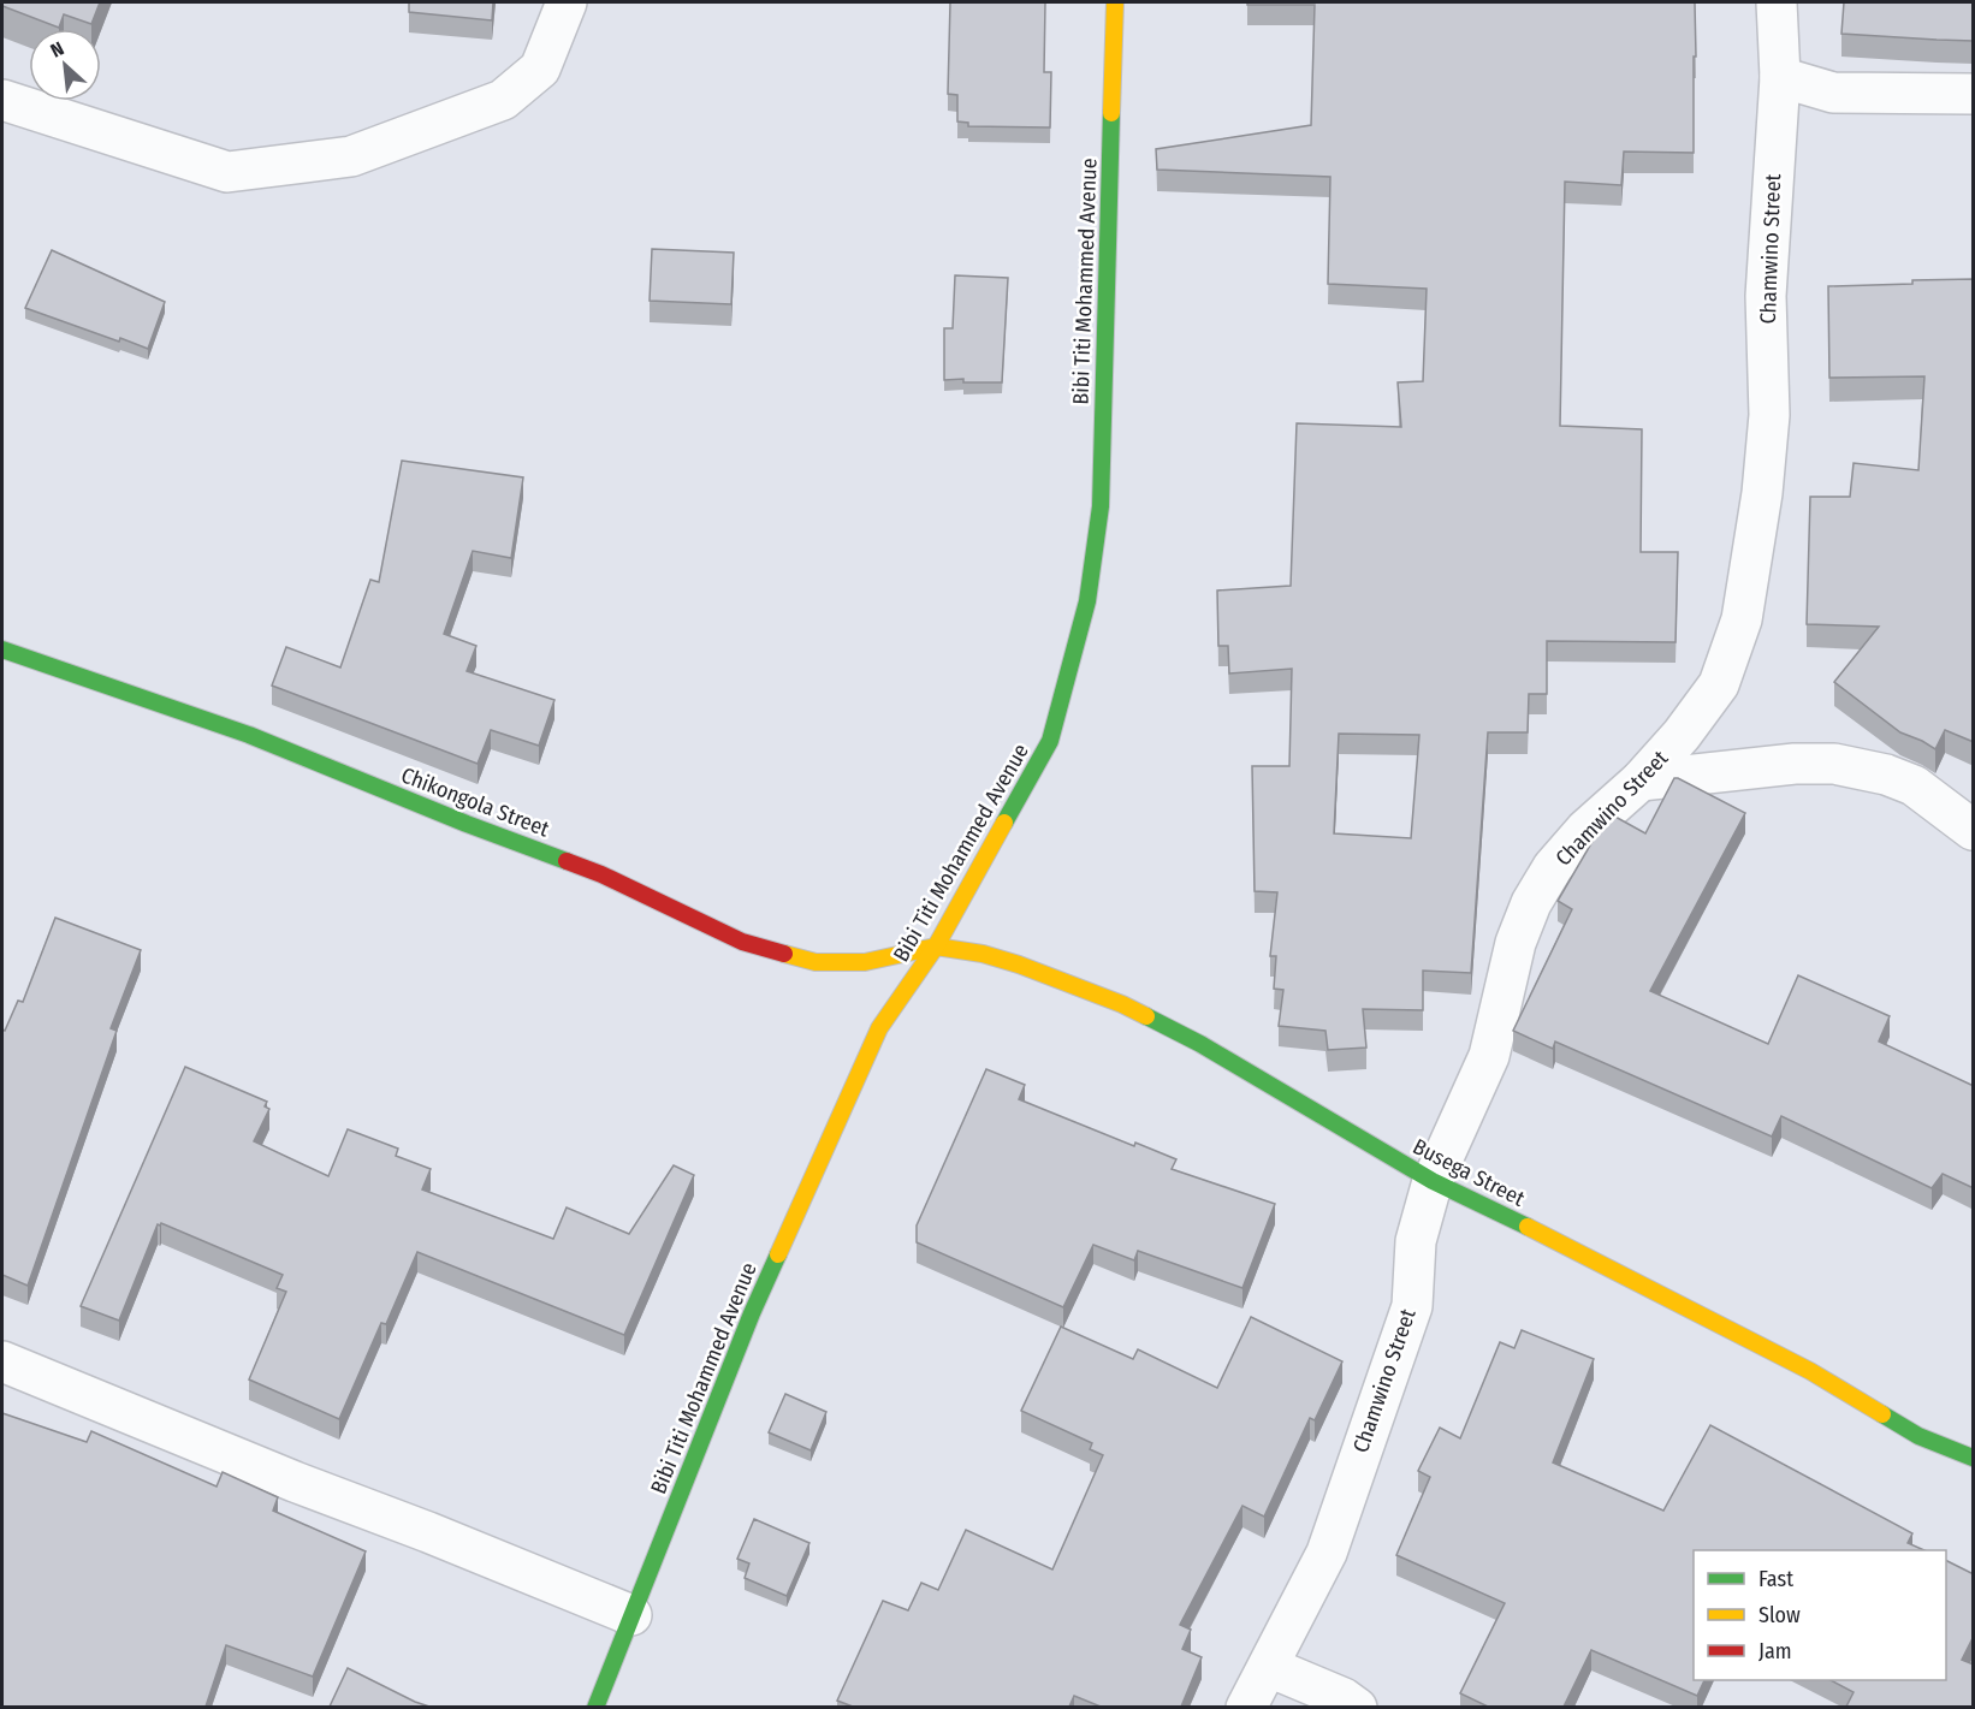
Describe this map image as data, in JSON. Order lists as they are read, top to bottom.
{
  "streets": {
    "street": [
      "Chamwino Street",
      "Bibi Titi Mohammed Avenue",
      "Chikongola Street",
      "Busega Street"
    ]
  },
  "crossings": [
    ["Chamwino Street", "Busega Street"],
    ["Bibi Titi Mohammed Avenue", "Chikongola Street"],
    ["Bibi Titi Mohammed Avenue", "Busega Street"],
    ["Chikongola Street", "Busega Street"]
  ],
  "legend": ["Fast", "Slow", "Jam"],
  "north": "top left"
}
